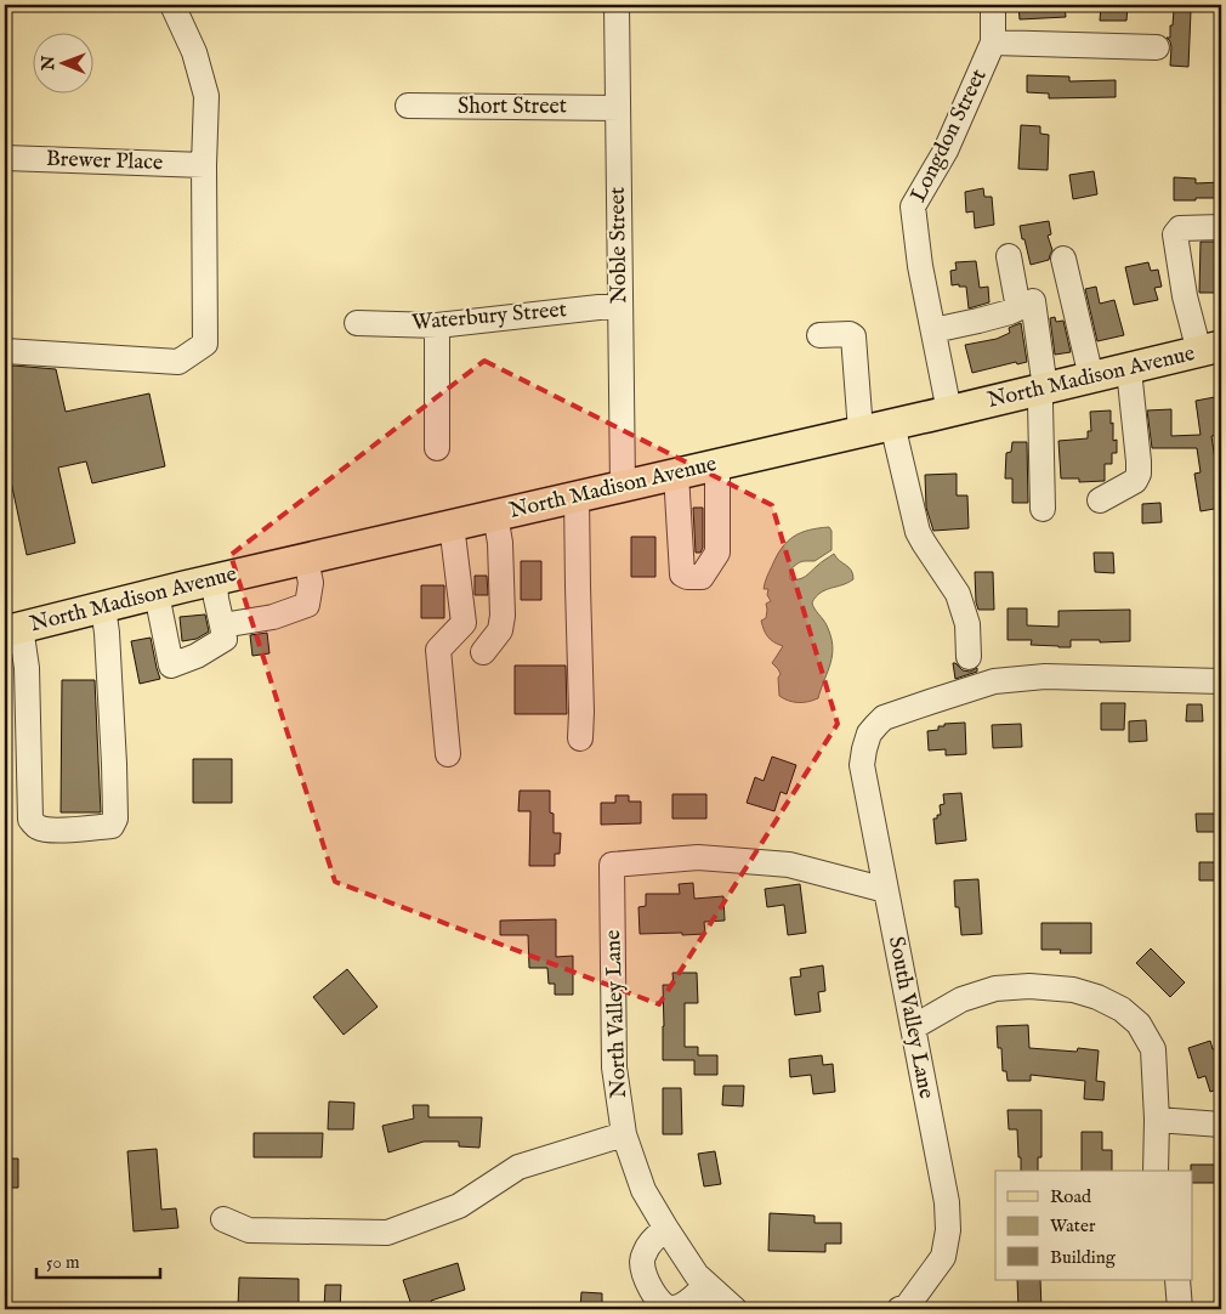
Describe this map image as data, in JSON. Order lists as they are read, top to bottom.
{
  "streets": {
    "main road": ["North Madison Avenue"],
    "street": [
      "Short Street",
      "Longdon Street",
      "Brewer Place",
      "Noble Street",
      "Waterbury Street",
      "North Valley Lane",
      "South Valley Lane"
    ]
  },
  "crossings": [
    ["Short Street", "Noble Street"],
    ["Longdon Street", "North Madison Avenue"],
    ["Noble Street", "Waterbury Street"],
    ["Noble Street", "North Madison Avenue"],
    ["North Valley Lane", "South Valley Lane"]
  ],
  "legend": ["Road", "Water", "Building"],
  "scale_bar": "50 m",
  "north": "left"
}
